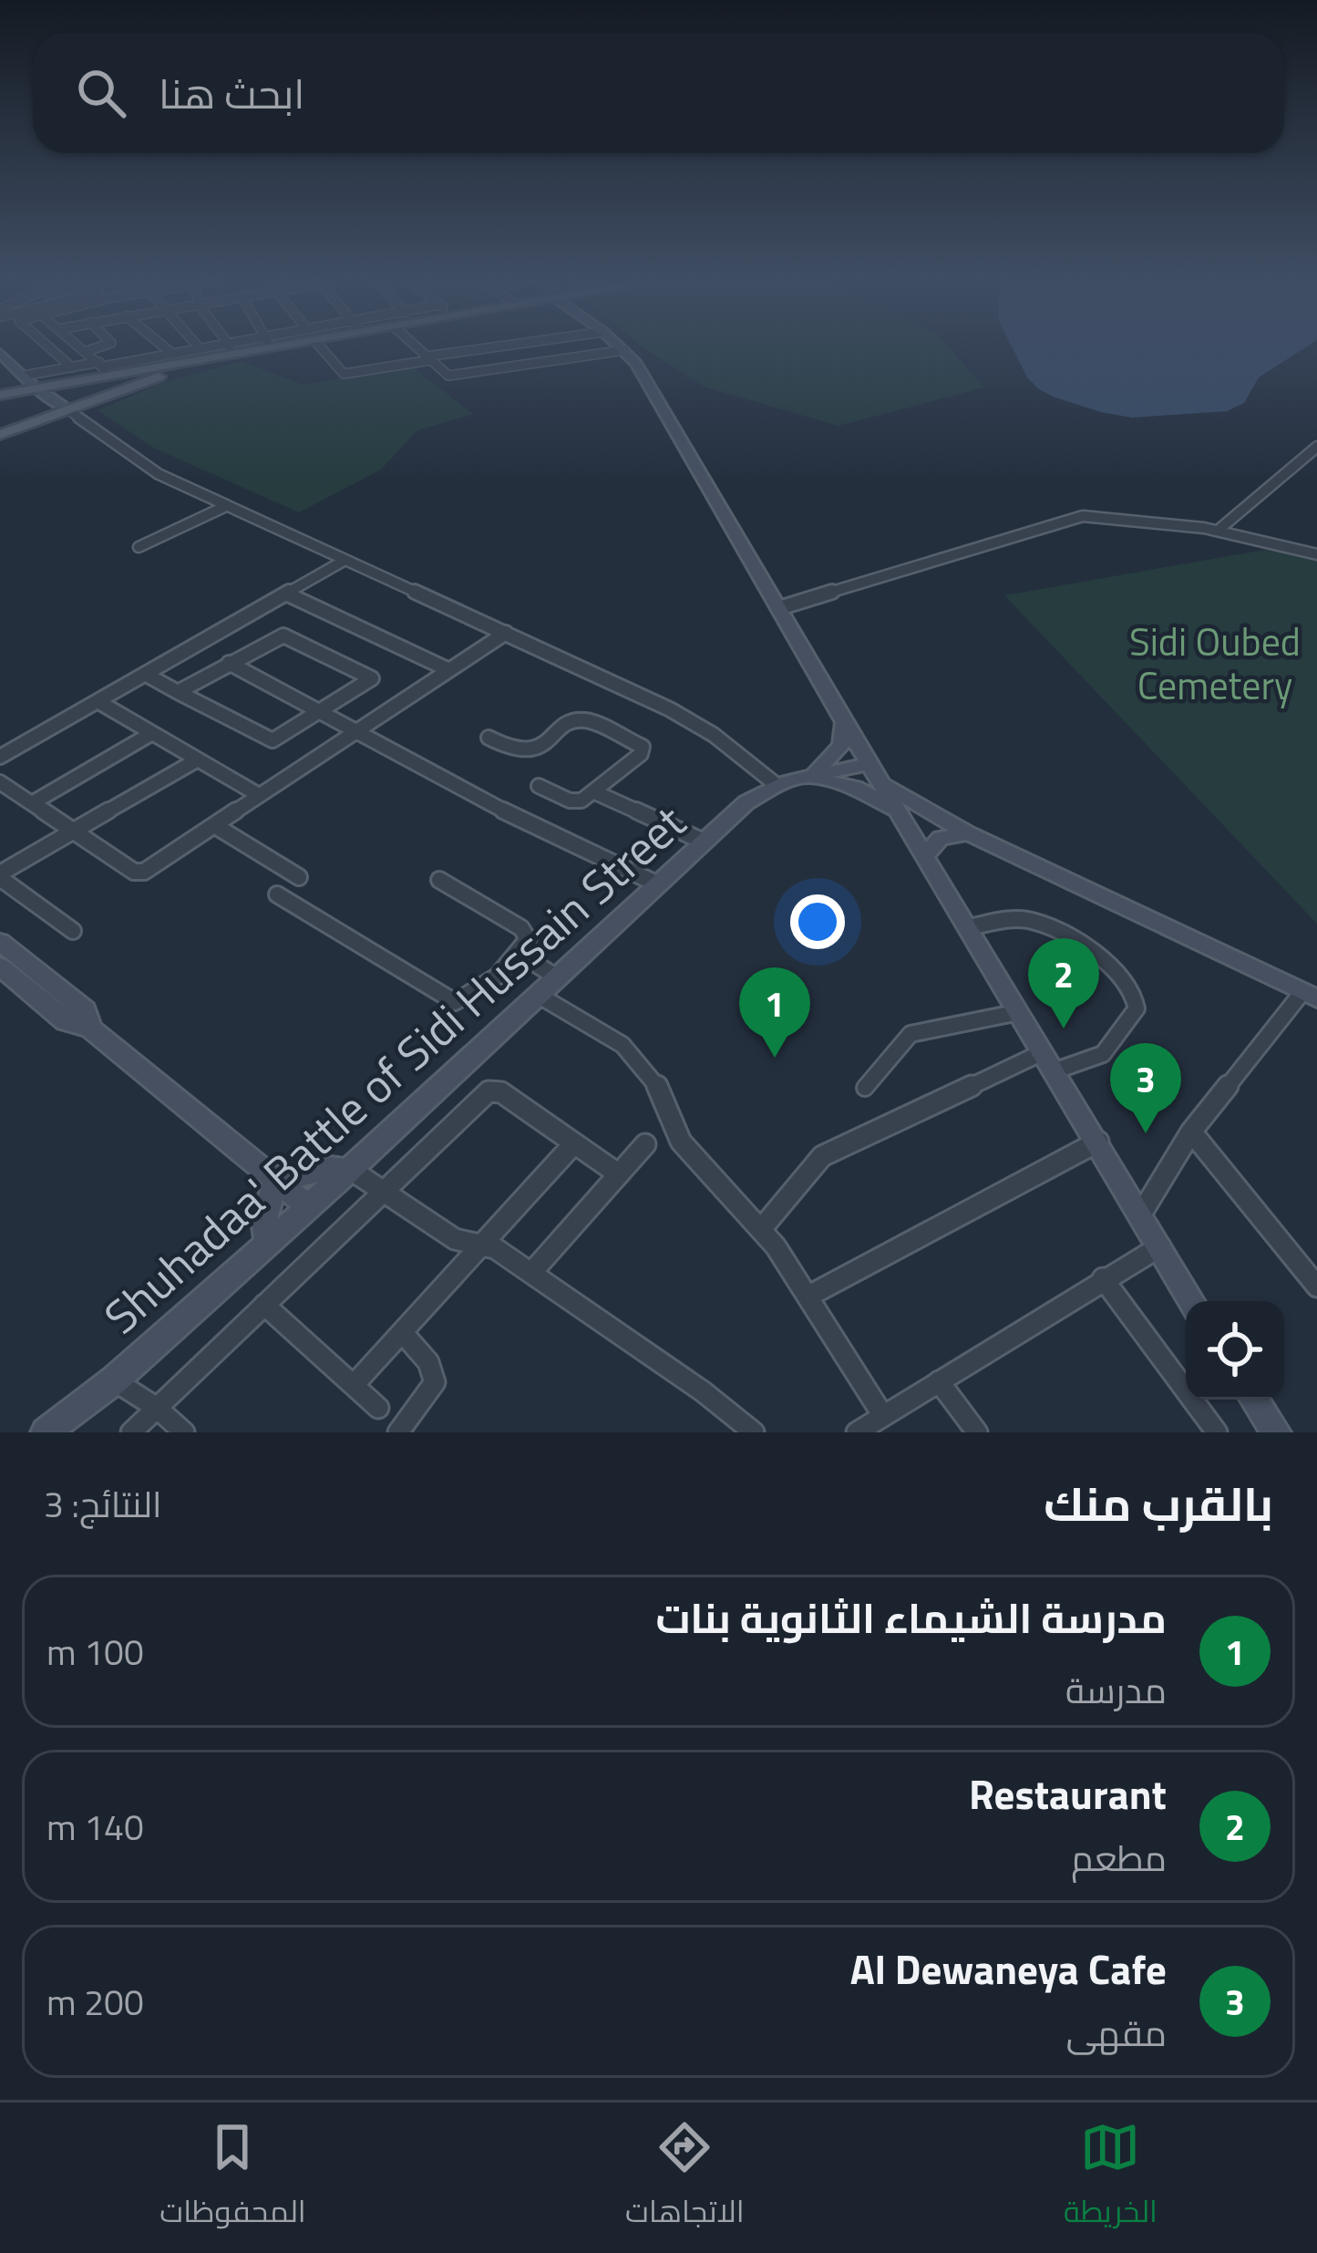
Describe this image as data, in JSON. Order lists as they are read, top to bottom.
{
  "streets": {
    "main road": ["Shuhadaa' Battle of Sidi Hussain Street"]
  },
  "parks": ["Sidi Oubed Cemetery"],
  "page": {
    "search": "ابحث هنا",
    "pins": ["2", "1", "3"],
    "heading": ["بالقرب منك", "النتائج: 3"],
    "list": [
      {
        "mark": "1",
        "name": "مدرسة الشيماء الثانوية بنات",
        "note": "مدرسة",
        "value": "100 m"
      },
      {
        "mark": "2",
        "name": "Restaurant",
        "note": "مطعم",
        "value": "140 m"
      },
      {
        "mark": "3",
        "name": "Al Dewaneya Cafe",
        "note": "مقهى",
        "value": "200 m"
      }
    ],
    "nav": ["الخريطة", "الاتجاهات", "المحفوظات"]
  }
}
